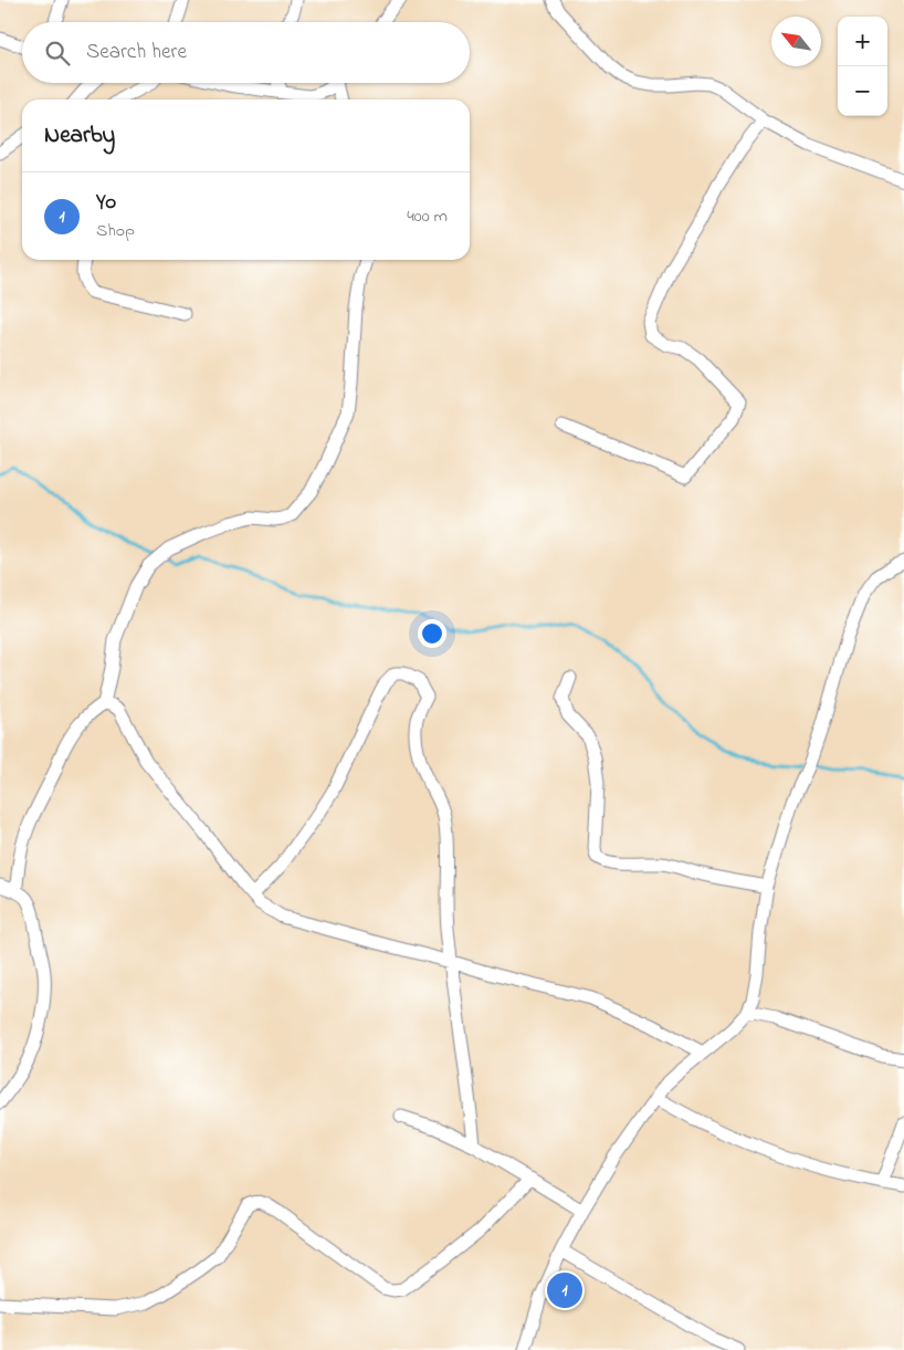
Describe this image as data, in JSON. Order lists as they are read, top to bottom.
{
  "north": "top left",
  "page": {
    "map_buttons": ["+", "−"],
    "search": "Search here",
    "heading": "Nearby",
    "list": [
      {
        "mark": "1",
        "name": "Yo",
        "note": "Shop",
        "value": "400 m"
      }
    ],
    "pins": "1"
  }
}
